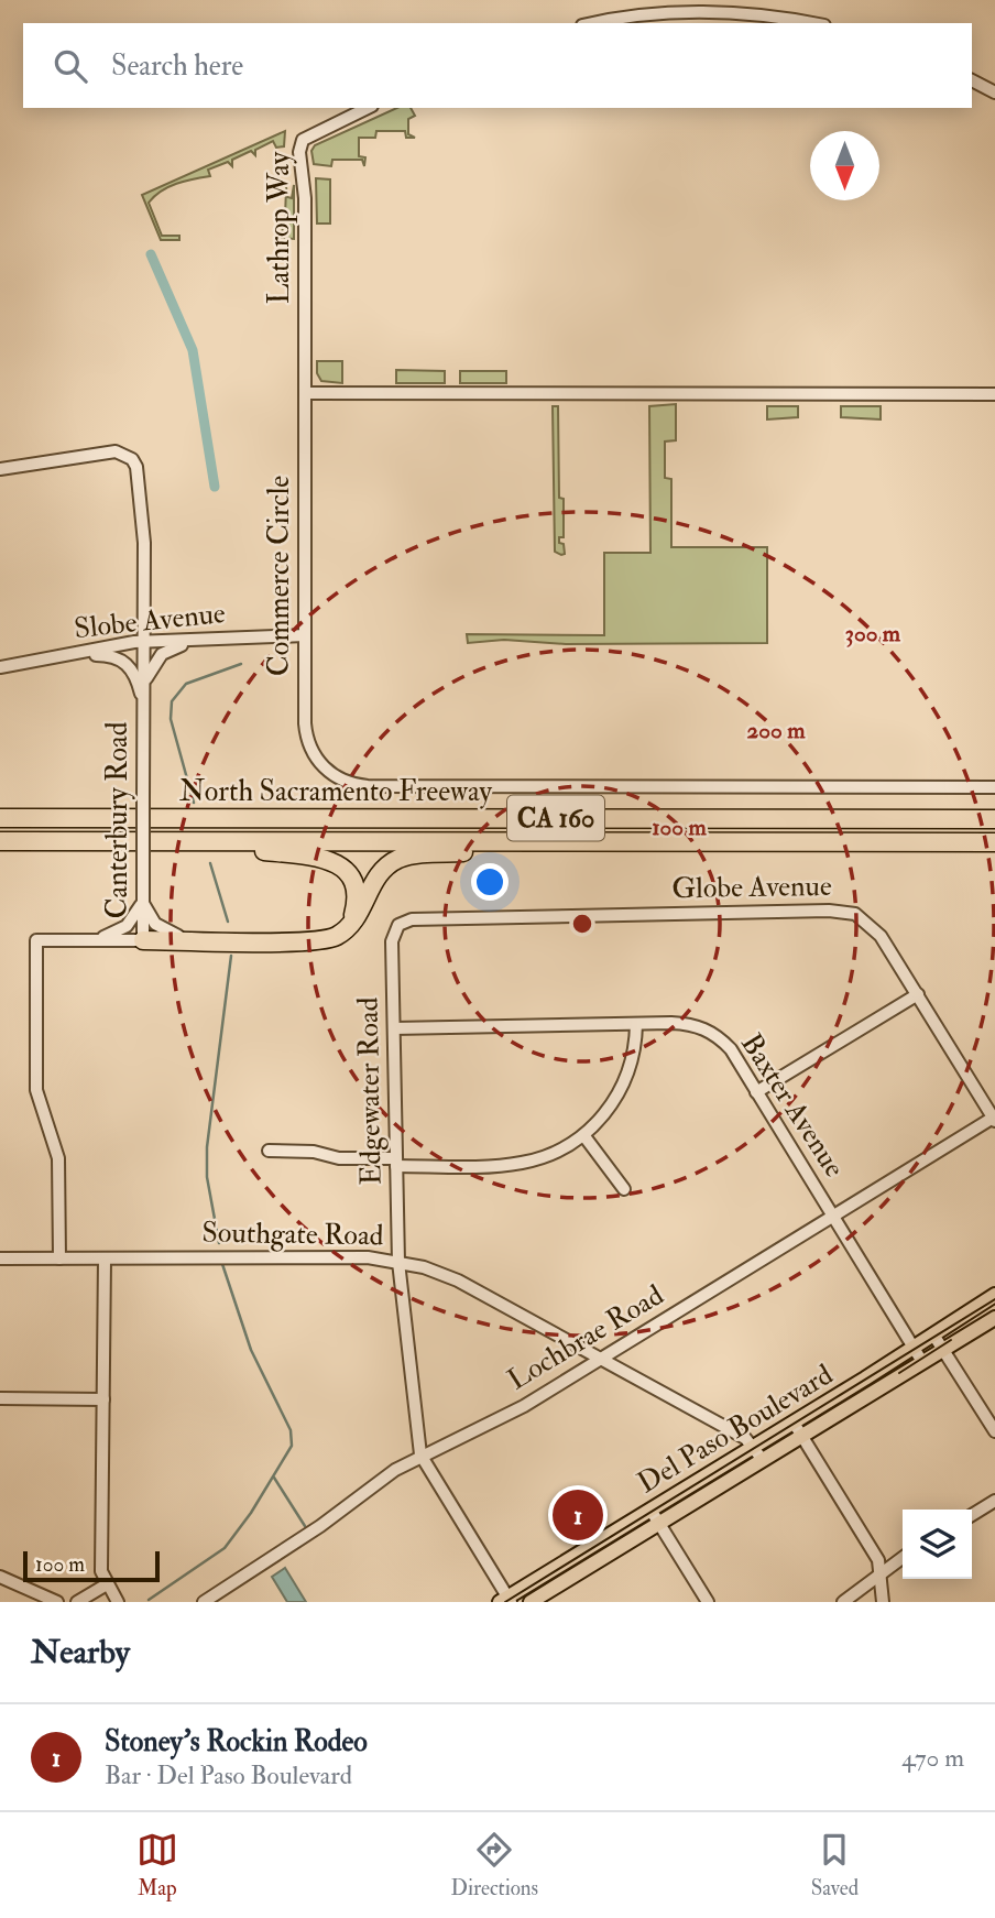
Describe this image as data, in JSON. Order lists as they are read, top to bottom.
{
  "streets": {
    "highway": ["North Sacramento Freeway", "CA 160"],
    "main road": ["Del Paso Boulevard"],
    "street": [
      "Lathrop Way",
      "Commerce Circle",
      "Slobe Avenue",
      "Canterbury Road",
      "Globe Avenue",
      "Edgewater Road",
      "Baxter Avenue",
      "Southgate Road",
      "Lochbrae Road"
    ]
  },
  "crossings": [
    ["Lathrop Way", "Commerce Circle"],
    ["Commerce Circle", "Slobe Avenue"],
    ["Slobe Avenue", "Canterbury Road"],
    ["Canterbury Road", "Southgate Road"],
    ["Globe Avenue", "Edgewater Road"],
    ["Globe Avenue", "Lochbrae Road"],
    ["Edgewater Road", "Baxter Avenue"],
    ["Edgewater Road", "Southgate Road"],
    ["Edgewater Road", "Lochbrae Road"],
    ["Edgewater Road", "Del Paso Boulevard"],
    ["Baxter Avenue", "Lochbrae Road"],
    ["Baxter Avenue", "Del Paso Boulevard"],
    ["Southgate Road", "Lochbrae Road"],
    ["Southgate Road", "Del Paso Boulevard"]
  ],
  "scale_bar": "100 m",
  "north": "bottom",
  "page": {
    "search": "Search here",
    "pins": "1",
    "scale": "100 m",
    "heading": "Nearby",
    "list": [
      {
        "mark": "1",
        "name": "Stoney's Rockin Rodeo",
        "note": "Bar · Del Paso Boulevard",
        "value": "470 m"
      }
    ],
    "nav": ["Map", "Directions", "Saved"]
  },
  "rings": ["300 m", "200 m", "100 m"]
}
